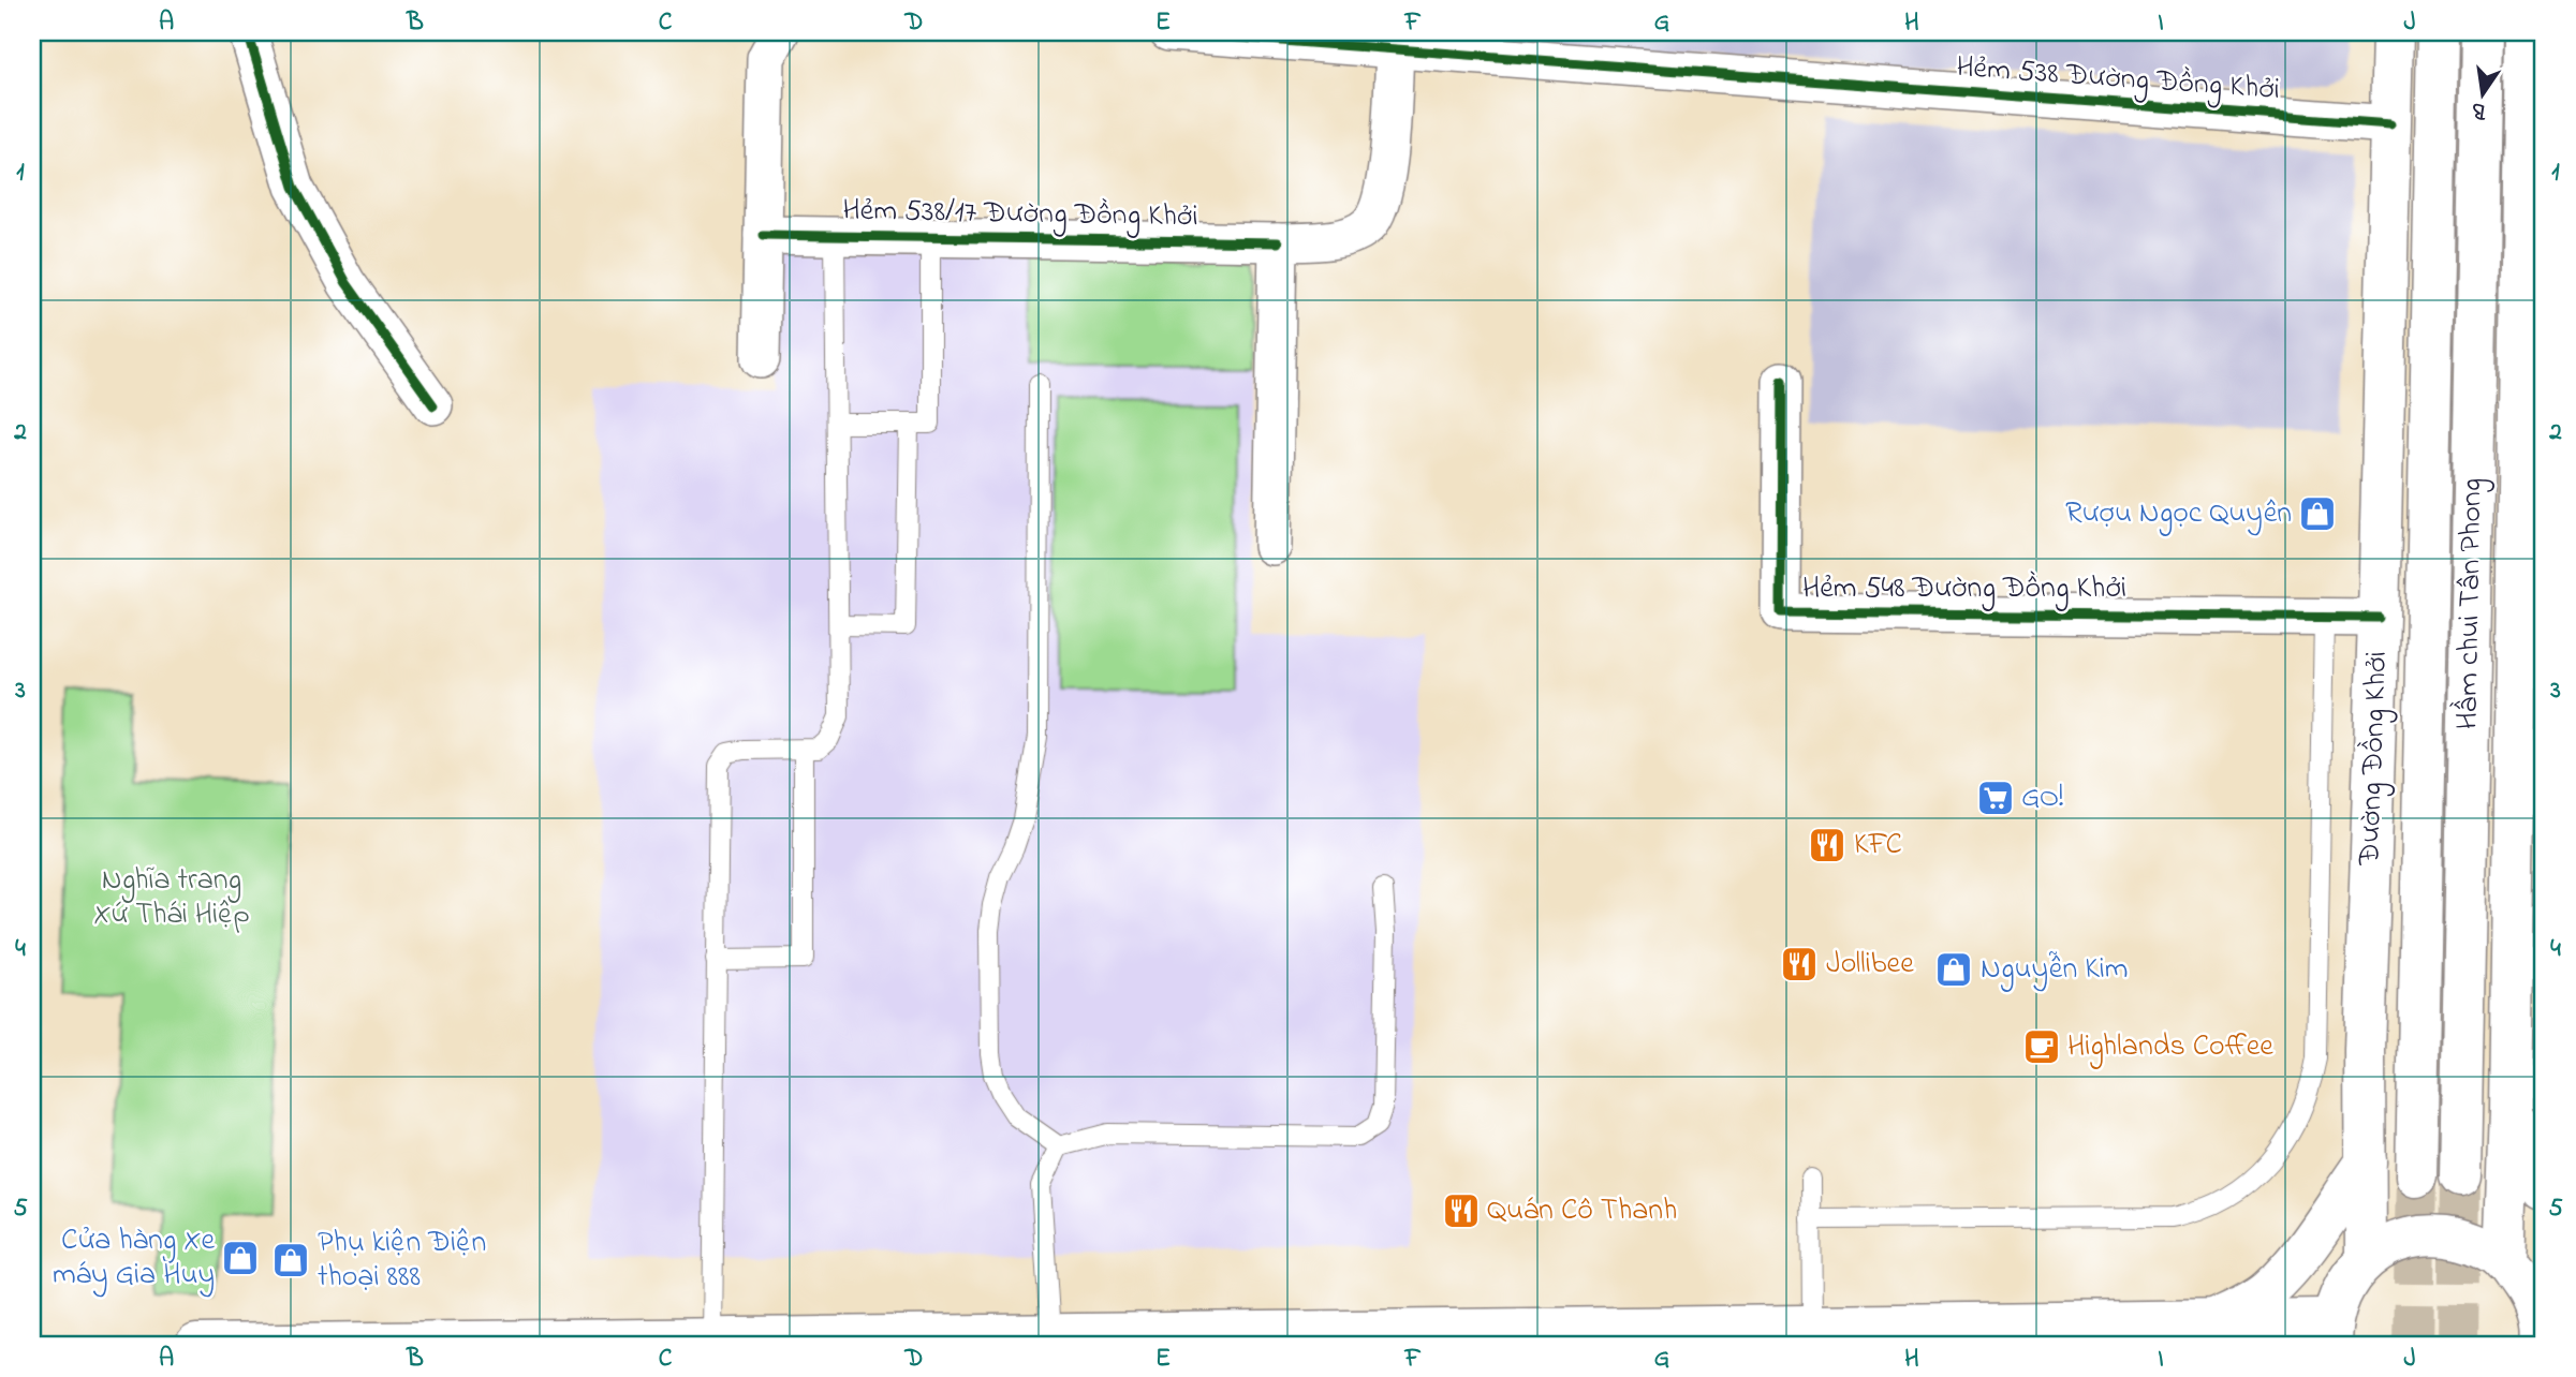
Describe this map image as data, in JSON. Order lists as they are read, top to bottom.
{
  "streets": {
    "main road": ["Hầm chui Tân Phong", "Đường Đồng Khởi"],
    "street": ["Hẻm 538 Đường Đồng Khởi", "Hẻm 538/17 Đường Đồng Khởi", "Hẻm 548 Đường Đồng Khởi"]
  },
  "crossings": [
    ["Hẻm 538 Đường Đồng Khởi", "Hẻm 538/17 Đường Đồng Khởi"],
    ["Hẻm 538 Đường Đồng Khởi", "Đường Đồng Khởi"],
    ["Hẻm 548 Đường Đồng Khởi", "Đường Đồng Khởi"]
  ],
  "parks": ["Nghĩa trang Xứ Thái Hiệp"],
  "places": {
    "shop": [
      "Rượu Ngọc Quyên",
      "Nguyễn Kim",
      "Cửa hàng Xe máy Gia Huy",
      "Phụ kiện Điện thoại 888"
    ],
    "supermarket": ["GO!"],
    "restaurant": ["KFC", "Jollibee", "Quán Cô Thanh"],
    "cafe": ["Highlands Coffee"]
  },
  "north": "bottom",
  "grid": {
    "columns": [
      "A",
      "B",
      "C",
      "D",
      "E",
      "F",
      "G",
      "H",
      "I",
      "J"
    ],
    "rows": [
      "1",
      "2",
      "3",
      "4",
      "5"
    ]
  }
}
